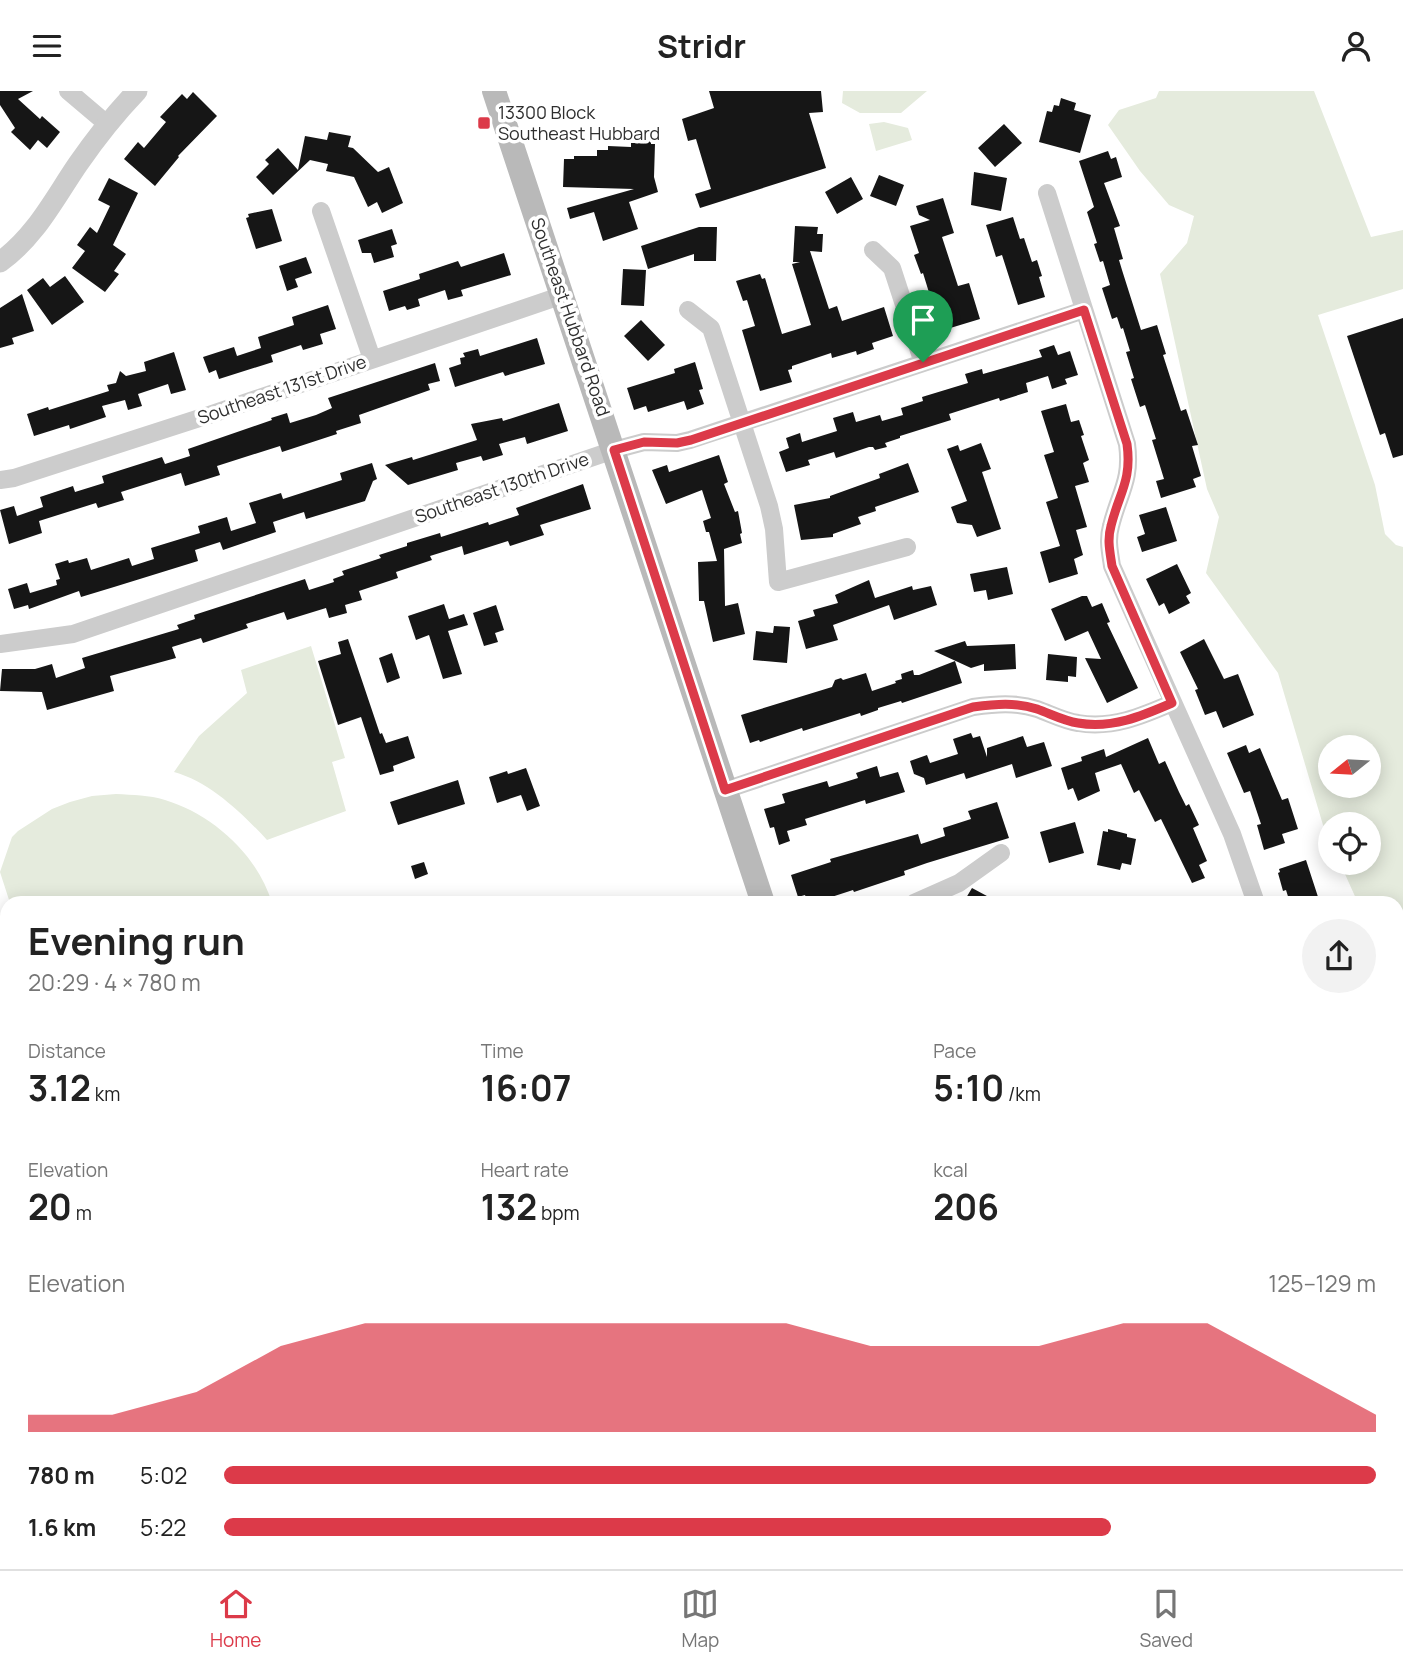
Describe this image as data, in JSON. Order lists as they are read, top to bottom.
{
  "streets": {
    "main road": ["Southeast Hubbard Road"],
    "street": ["Southeast 131st Drive", "Southeast 130th Drive"]
  },
  "crossings": [
    ["Southeast Hubbard Road", "Southeast 131st Drive"],
    ["Southeast Hubbard Road", "Southeast 130th Drive"]
  ],
  "places": {
    "transit": ["13300 Block Southeast Hubbard"]
  },
  "north": "left",
  "page": {
    "header": "Stridr",
    "heading": ["Evening run", "20:29 · 4 × 780 m"],
    "stats": [
      ["Distance", "3.12 km"],
      ["Time", "16:07"],
      ["Pace", "5:10 /km"],
      ["Elevation", "20 m"],
      ["Heart rate", "132 bpm"],
      ["kcal", "206"]
    ],
    "chart": ["Elevation", "125–129 m"],
    "list": [
      {
        "name": "780 m",
        "note": "5:02"
      },
      {
        "name": "1.6 km",
        "note": "5:22"
      }
    ],
    "tabs": ["Home", "Map", "Saved"]
  }
}
